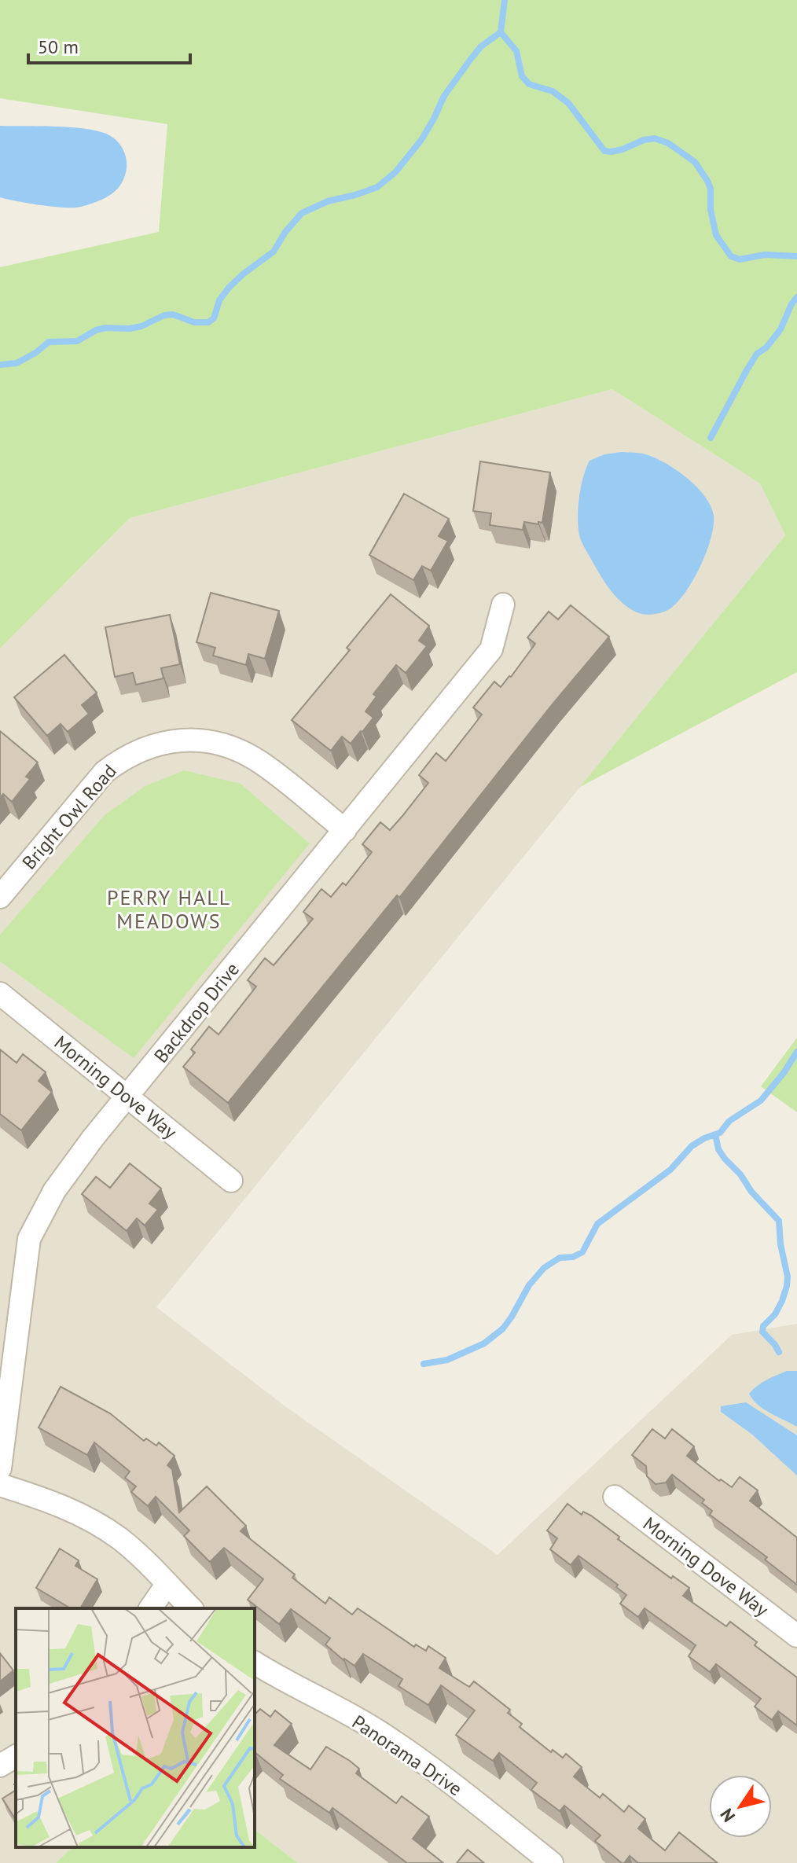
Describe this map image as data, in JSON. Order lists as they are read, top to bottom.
{
  "streets": {
    "street": [
      "Bright Owl Road",
      "Backdrop Drive",
      "Morning Dove Way",
      "Panorama Drive"
    ]
  },
  "crossings": [
    ["Bright Owl Road", "Backdrop Drive"],
    ["Backdrop Drive", "Morning Dove Way"]
  ],
  "districts": ["PERRY HALL MEADOWS"],
  "scale_bar": "50 m",
  "north": "bottom left"
}
